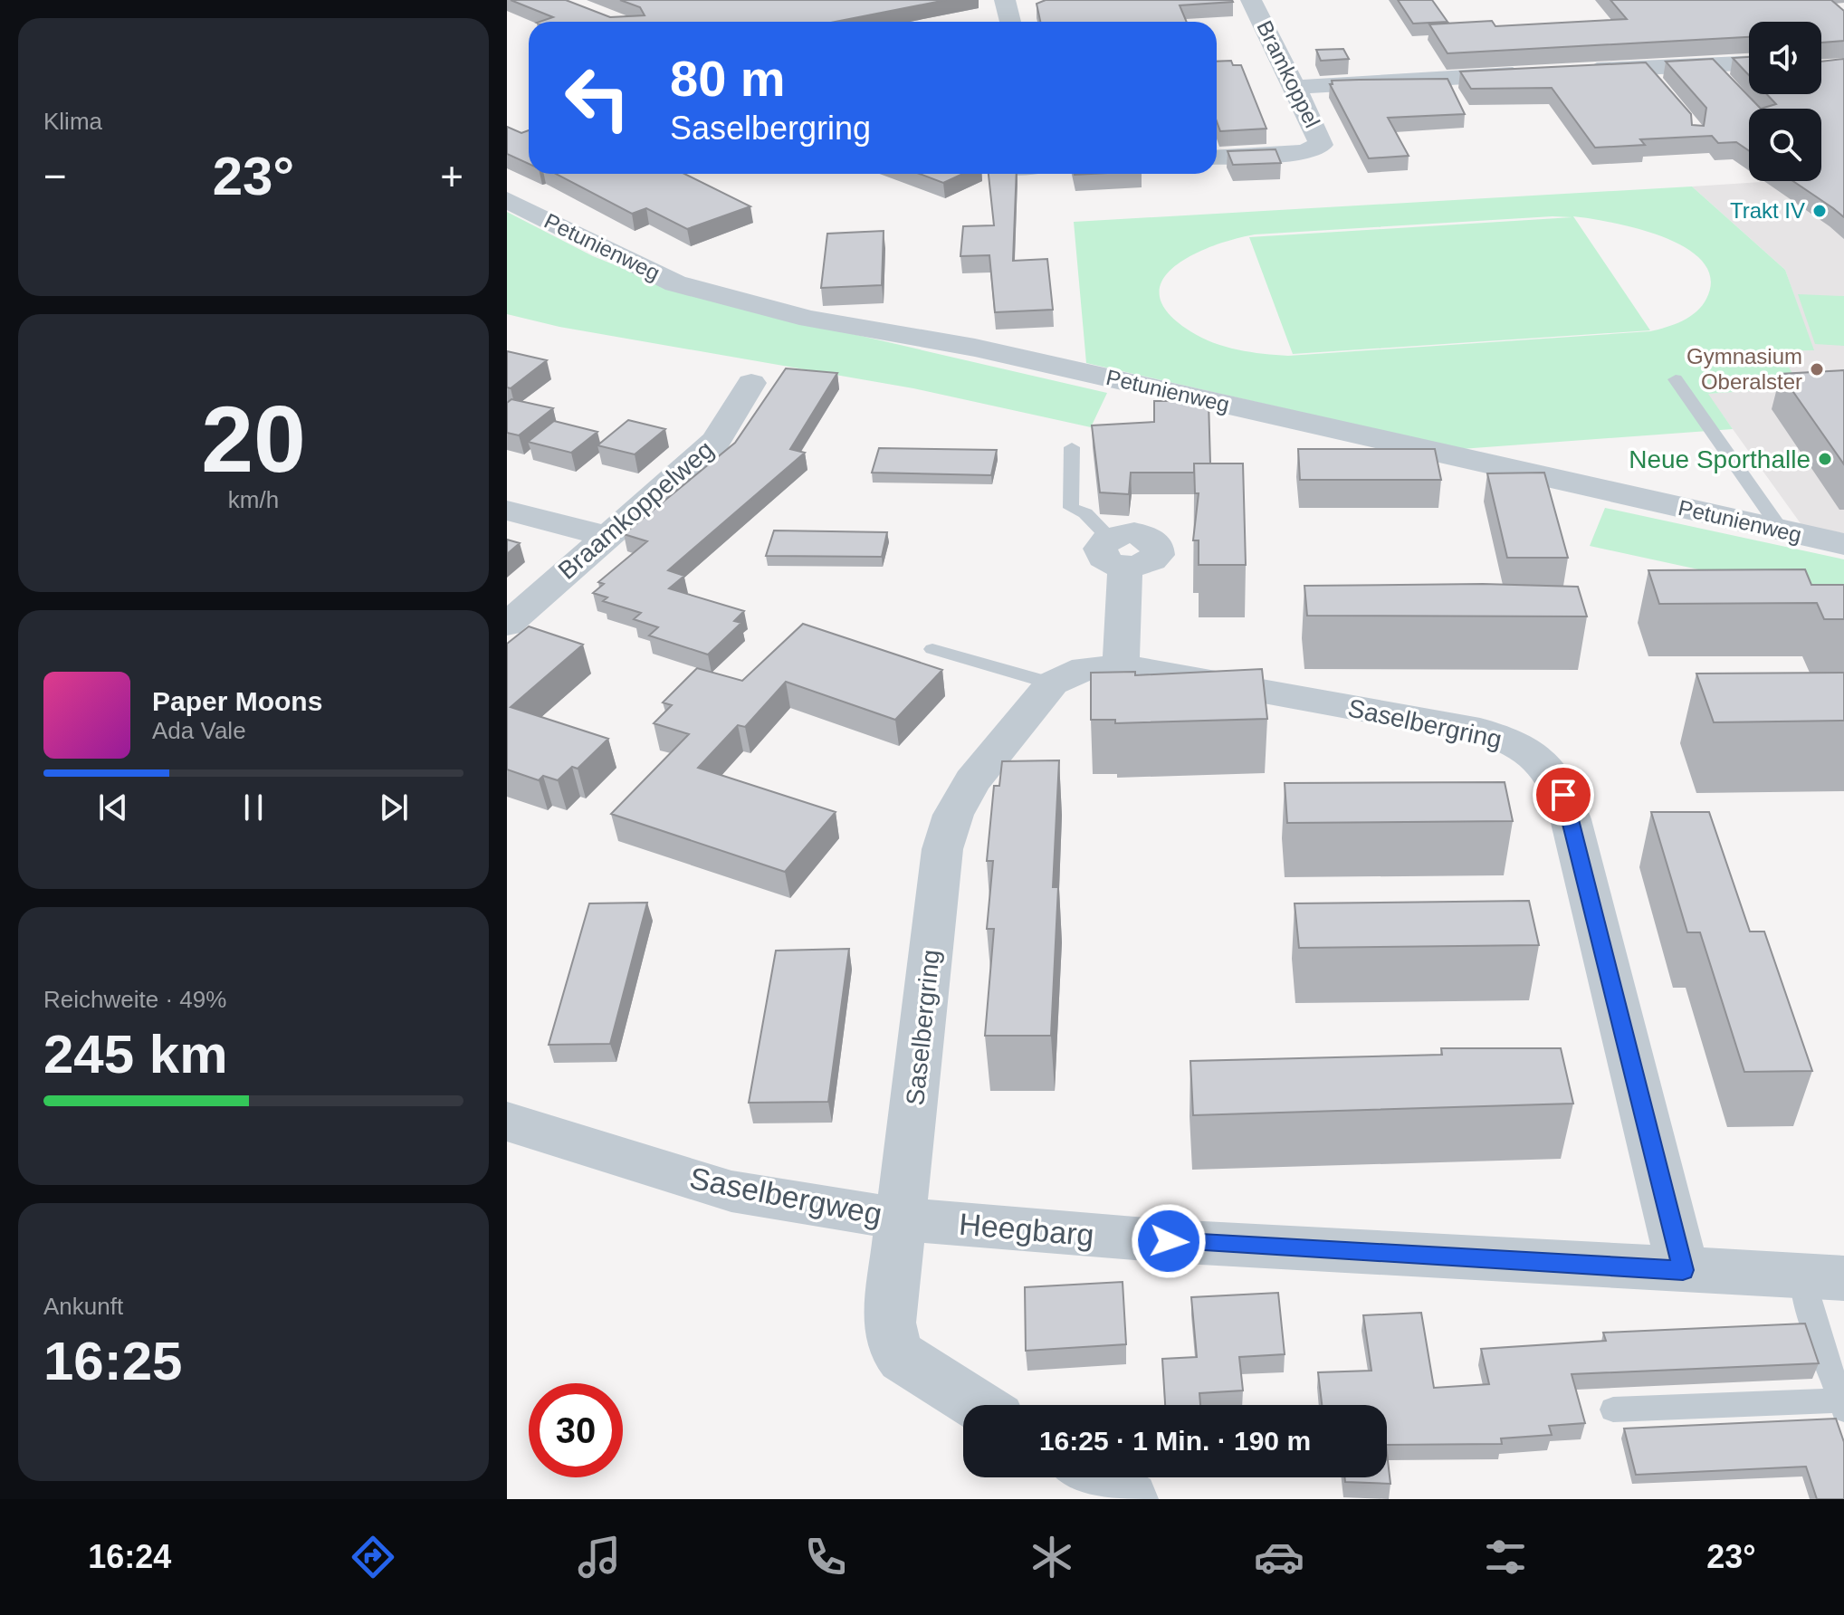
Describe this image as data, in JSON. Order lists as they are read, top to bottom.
{
  "streets": {
    "street": [
      "Bramkoppel",
      "Petunienweg",
      "Braamkoppelweg",
      "Saselbergring",
      "Saselbergweg",
      "Heegbarg"
    ]
  },
  "crossings": [
    ["Saselbergring", "Saselbergweg"],
    ["Saselbergring", "Heegbarg"],
    ["Saselbergweg", "Heegbarg"]
  ],
  "places": ["Trakt IV", "Gymnasium Oberalster", "Neue Sporthalle"],
  "page": {
    "tile": [
      "Klima",
      ["20", "km/h"],
      ["Reichweite · 49%", "245 km"],
      ["Ankunft", "16:25"]
    ],
    "turn": ["80 m", "Saselbergring"],
    "heat": ["−", "23°", "+"],
    "song": ["Paper Moons", "Ada Vale"],
    "limit": "30",
    "trip": "16:25 · 1 Min. · 190 m",
    "tabs": ["16:24", "23°"]
  }
}
